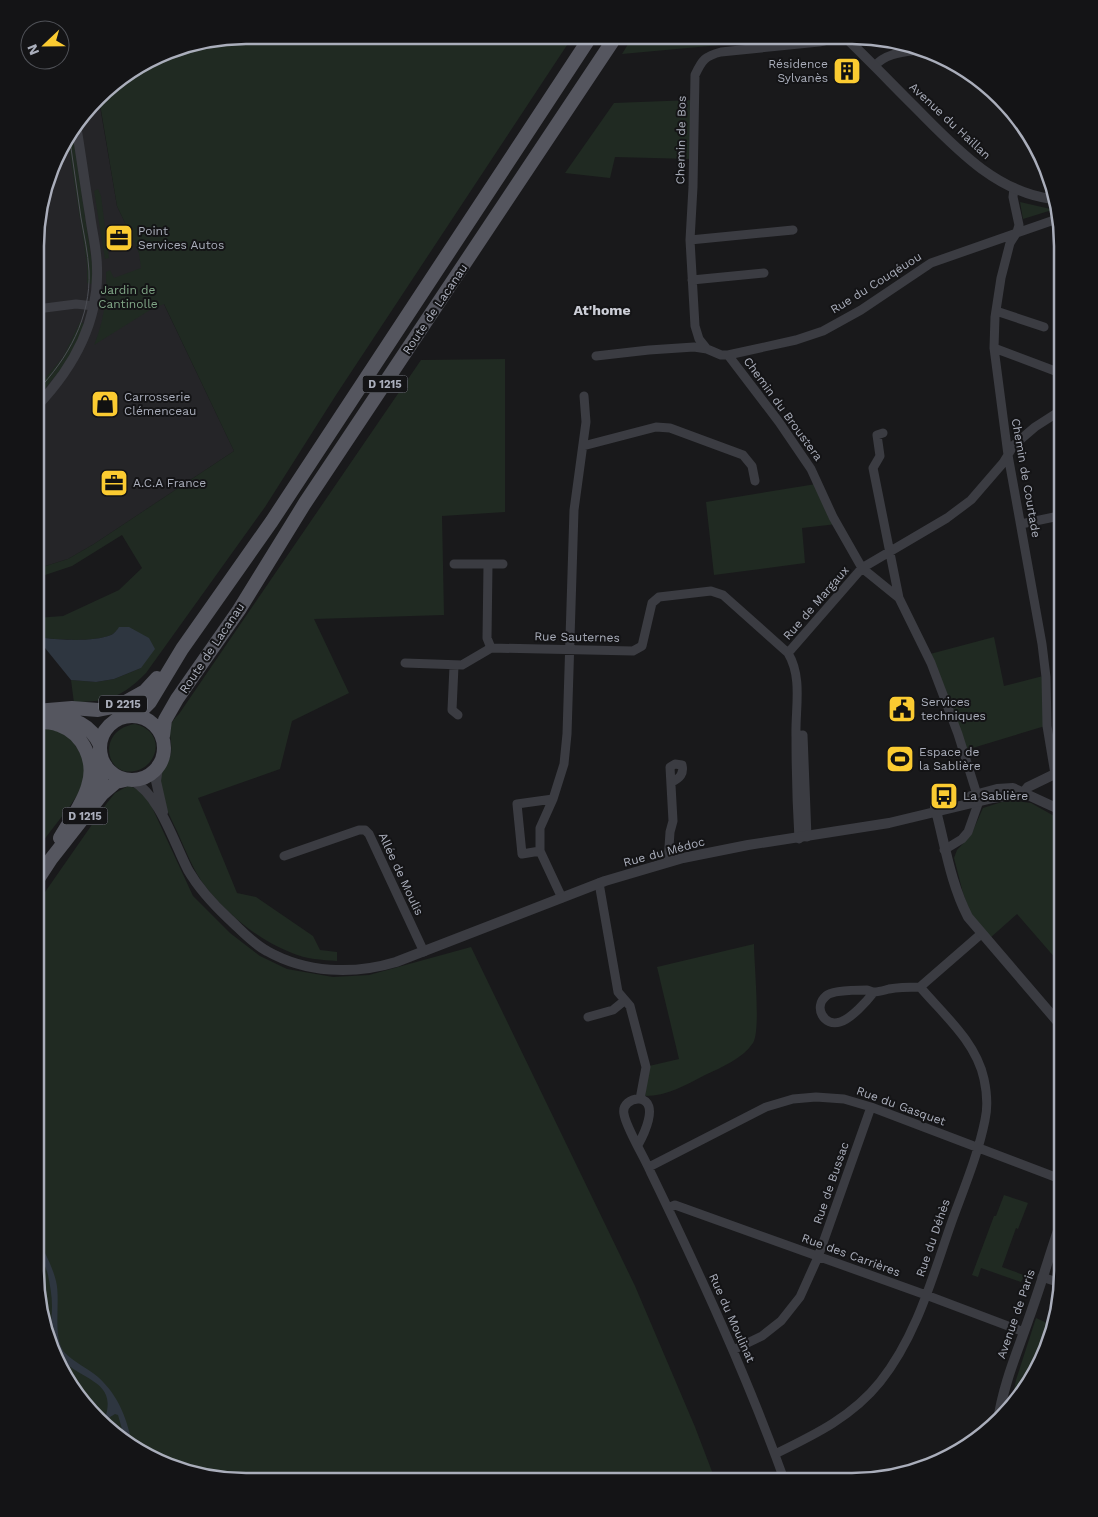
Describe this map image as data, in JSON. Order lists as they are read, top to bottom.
{
  "streets": {
    "main road": ["Route de Lacanau", "D 1215", "D 2215"],
    "street": [
      "Avenue du Haillan",
      "Chemin de Bos",
      "Rue du Couqéuou",
      "Chemin du Broustera",
      "Chemin de Courtade",
      "Rue de Margaux",
      "Rue Sauternes",
      "Rue du Médoc",
      "Allée de Moulis",
      "Rue du Gasquet",
      "Rue de Bussac",
      "Rue du Déhès",
      "Rue des Carrières",
      "Avenue de Paris",
      "Rue du Moulinat"
    ]
  },
  "crossings": [
    ["Avenue du Haillan", "Chemin de Courtade"],
    ["Chemin de Bos", "Rue du Couqéuou"],
    ["Rue du Couqéuou", "Chemin du Broustera"],
    ["Rue du Couqéuou", "Chemin de Courtade"],
    ["Route de Lacanau", "D 1215"],
    ["Route de Lacanau", "D 2215"],
    ["Route de Lacanau", "Rue du Médoc"],
    ["D 1215", "D 2215"],
    ["D 1215", "Rue du Médoc"],
    ["Chemin du Broustera", "Rue de Margaux"],
    ["Chemin du Broustera", "Rue du Médoc"],
    ["Chemin de Courtade", "Rue de Margaux"],
    ["Rue de Margaux", "Rue Sauternes"],
    ["Rue Sauternes", "Rue du Médoc"],
    ["D 2215", "Rue du Médoc"],
    ["Rue du Médoc", "Allée de Moulis"],
    ["Rue du Gasquet", "Rue de Bussac"],
    ["Rue du Gasquet", "Rue du Déhès"],
    ["Rue du Gasquet", "Rue du Moulinat"],
    ["Rue de Bussac", "Rue des Carrières"],
    ["Rue de Bussac", "Rue du Moulinat"],
    ["Rue du Déhès", "Rue des Carrières"],
    ["Rue du Déhès", "Rue du Moulinat"],
    ["Rue des Carrières", "Avenue de Paris"],
    ["Rue des Carrières", "Rue du Moulinat"]
  ],
  "districts": ["At'home"],
  "parks": ["Jardin de Cantinolle"],
  "places": {
    "building": ["Résidence Sylvanès"],
    "office": ["Point Services Autos", "A.C.A France"],
    "shop": ["Carrosserie Clémenceau"],
    "public building": ["Services techniques"],
    "sports": ["Espace de la Sablière"],
    "bus stop": ["La Sablière"]
  },
  "north": "left"
}
